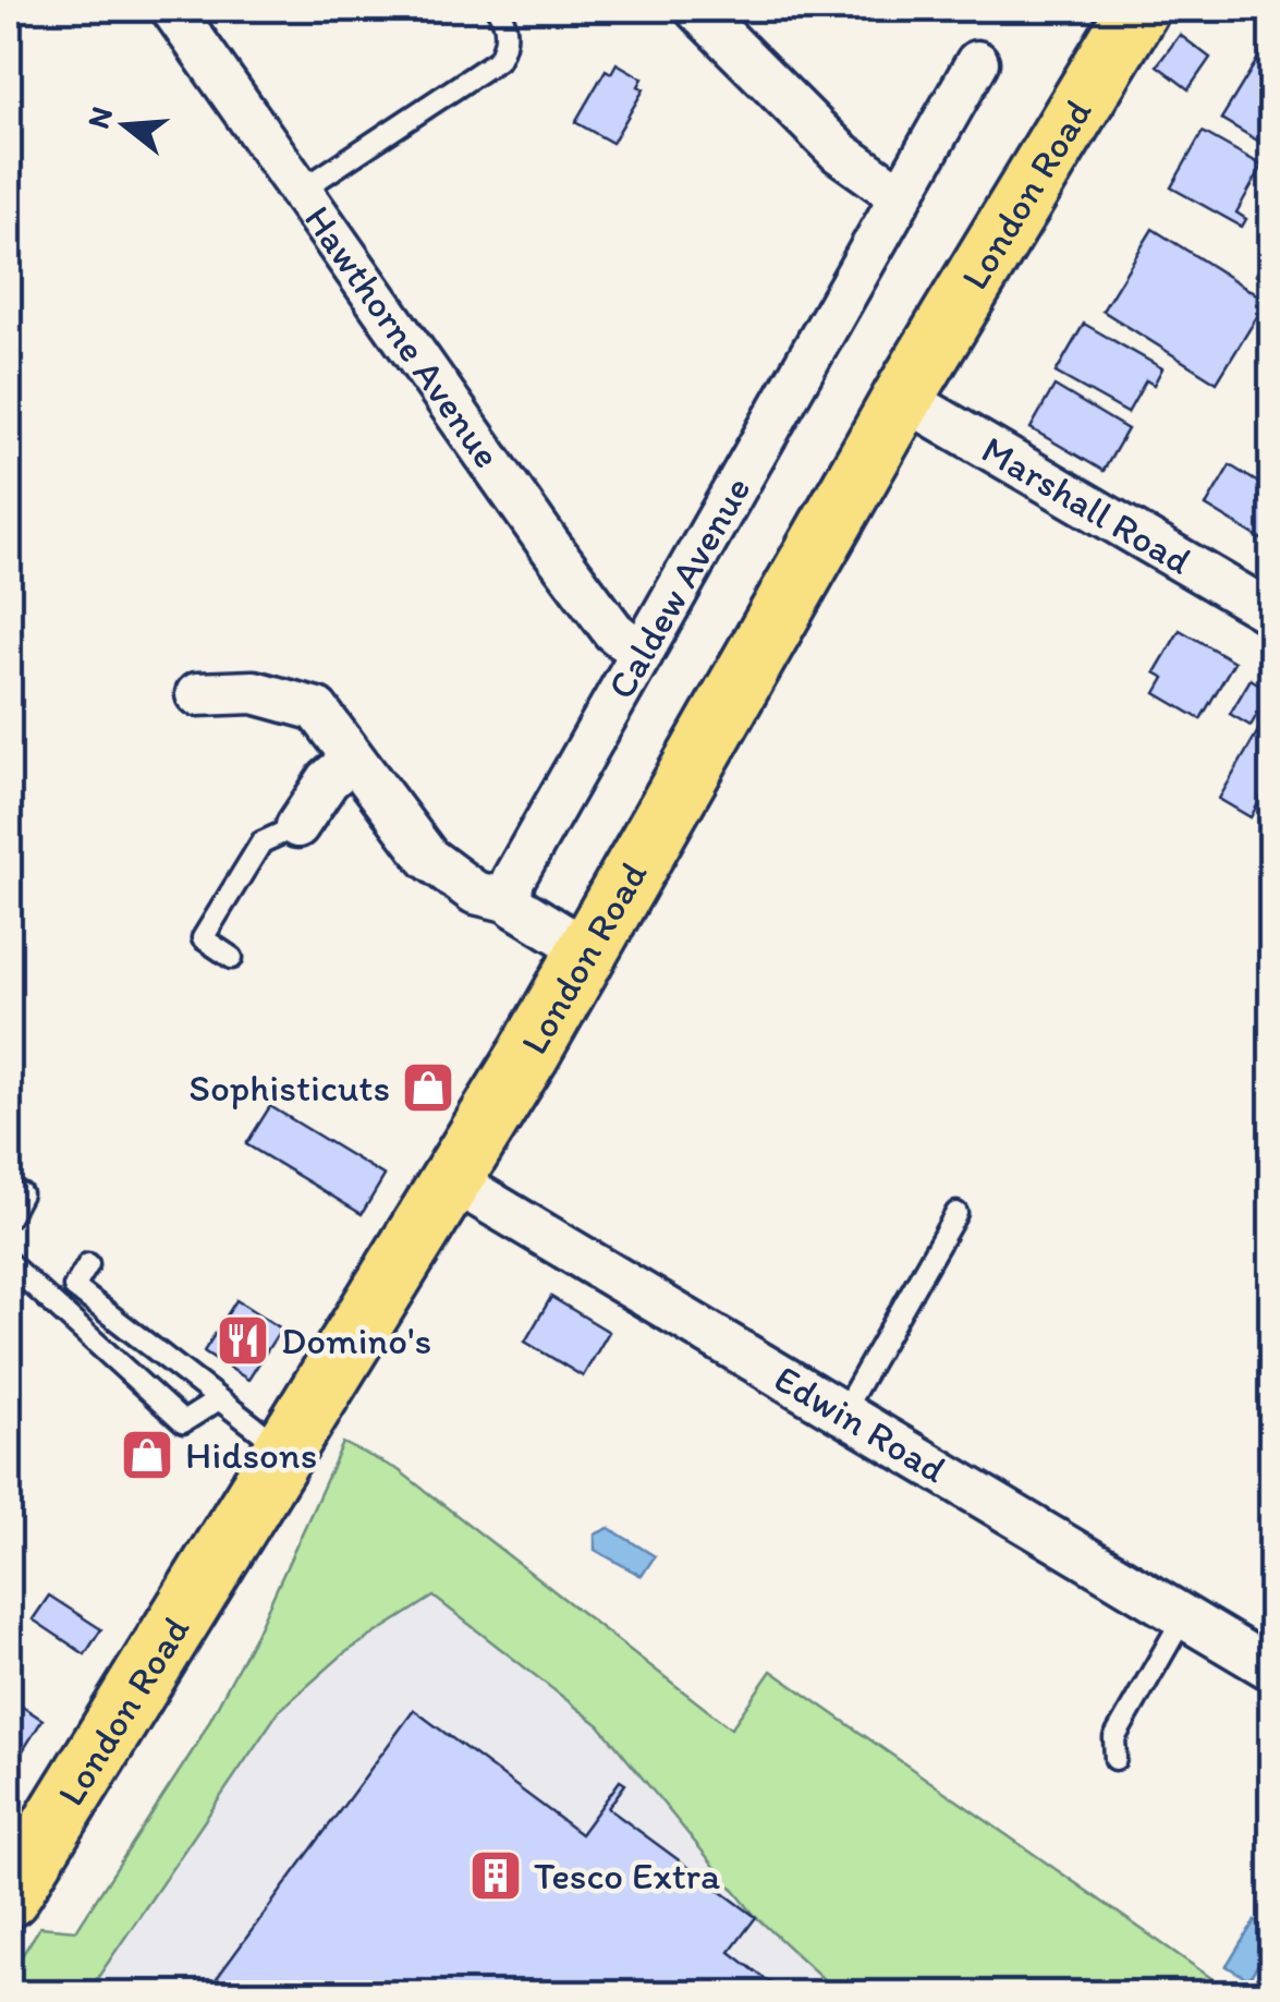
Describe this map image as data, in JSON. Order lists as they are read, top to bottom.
{
  "streets": {
    "main road": ["London Road"],
    "street": [
      "Hawthorne Avenue",
      "Marshall Road",
      "Caldew Avenue",
      "Edwin Road"
    ]
  },
  "crossings": [
    ["London Road", "Marshall Road"],
    ["London Road", "Edwin Road"],
    ["Hawthorne Avenue", "Caldew Avenue"]
  ],
  "places": {
    "shop": ["Sophisticuts", "Hidsons"],
    "restaurant": ["Domino's"],
    "building": ["Tesco Extra"]
  },
  "north": "left"
}
